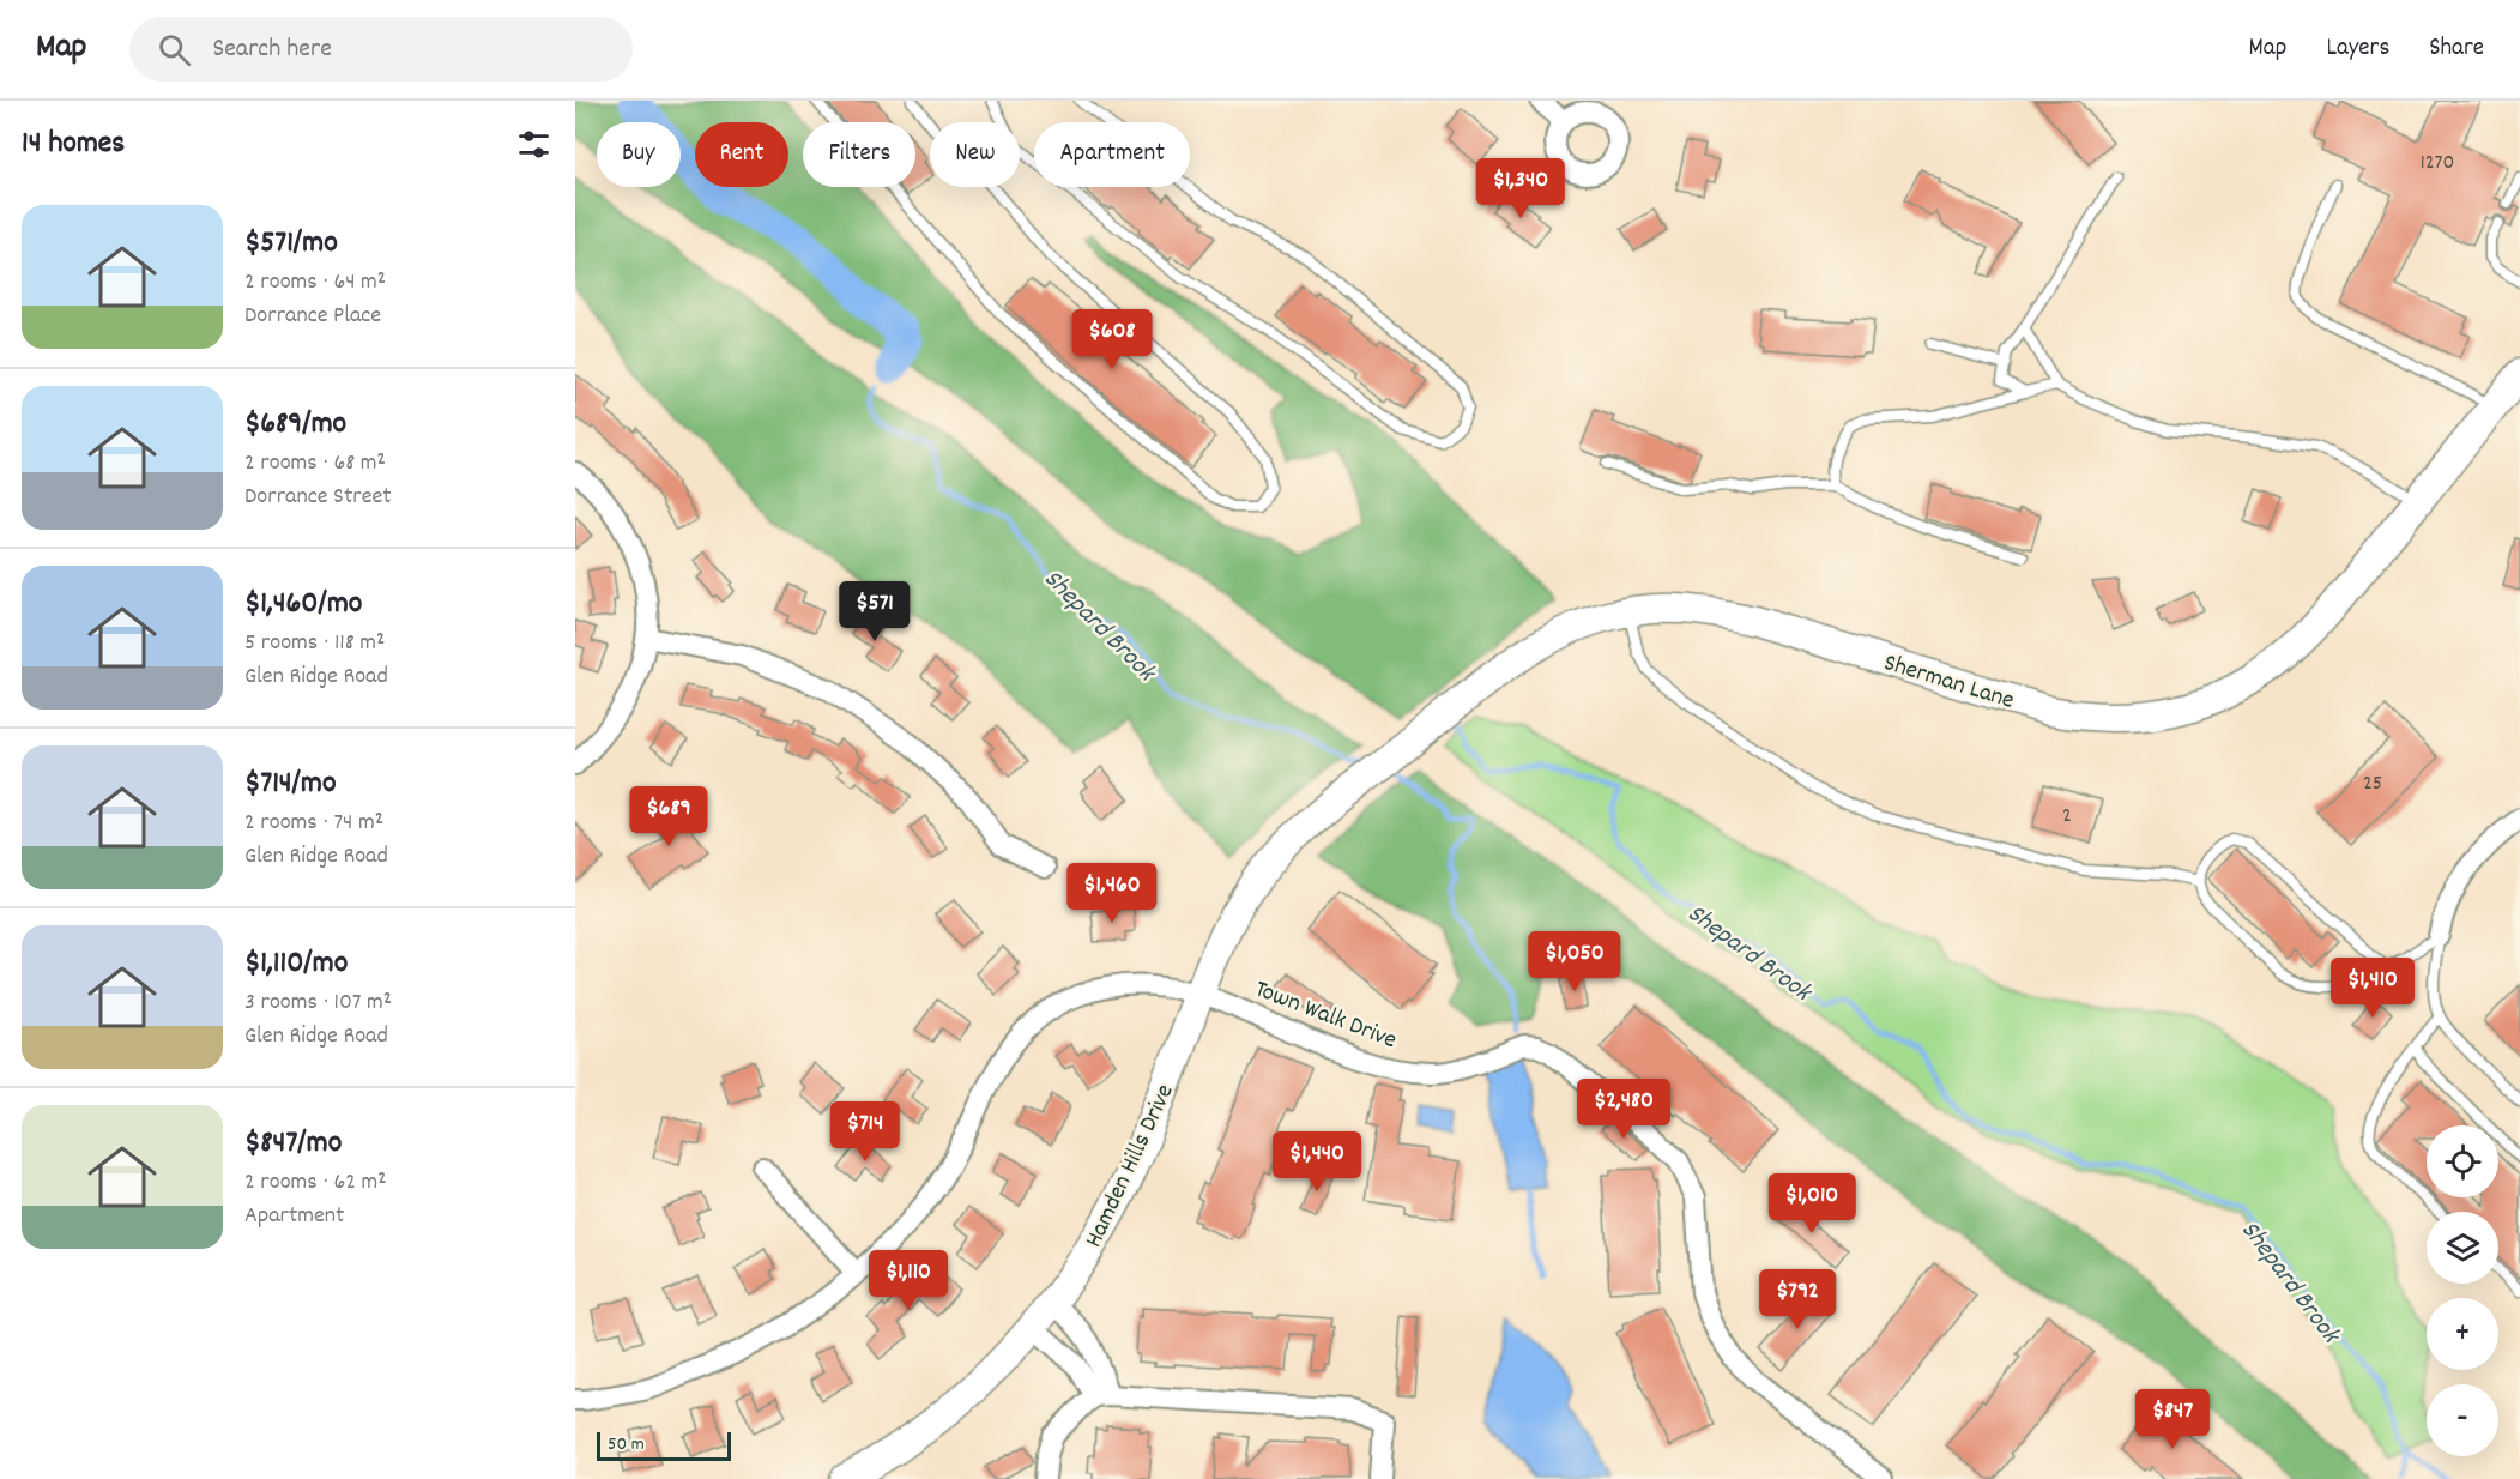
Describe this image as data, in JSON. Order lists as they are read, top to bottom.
{
  "streets": {
    "street": ["Sherman Lane", "Town Walk Drive", "Hamden Hills Drive"]
  },
  "crossings": [
    ["Sherman Lane", "Hamden Hills Drive"],
    ["Town Walk Drive", "Hamden Hills Drive"]
  ],
  "water": ["Shepard Brook"],
  "house_numbers": ["1270", "25", "2"],
  "scale_bar": "50 m",
  "page": {
    "header": "Map",
    "search": "Search here",
    "nav": ["Map", "Layers", "Share"],
    "heading": "14 homes",
    "chip": [
      "Buy",
      "Rent",
      "Filters",
      "New",
      "Apartment"
    ],
    "price": [
      "$1,340",
      "$608",
      "$571",
      "$689",
      "$1,460",
      "$1,050",
      "$1,410",
      "$2,480",
      "$714",
      "$1,440",
      "$1,010",
      "$1,110",
      "$792",
      "$847"
    ],
    "list": [
      {
        "name": "$571/mo",
        "note": "2 rooms · 64 m² · Dorrance Place"
      },
      {
        "name": "$689/mo",
        "note": "2 rooms · 68 m² · Dorrance Street"
      },
      {
        "name": "$1,460/mo",
        "note": "5 rooms · 118 m² · Glen Ridge Road"
      },
      {
        "name": "$714/mo",
        "note": "2 rooms · 74 m² · Glen Ridge Road"
      },
      {
        "name": "$1,110/mo",
        "note": "3 rooms · 107 m² · Glen Ridge Road"
      },
      {
        "name": "$847/mo",
        "note": "2 rooms · 62 m² · Apartment"
      }
    ],
    "map_buttons": ["+", "−"],
    "scale": "50 m"
  }
}
